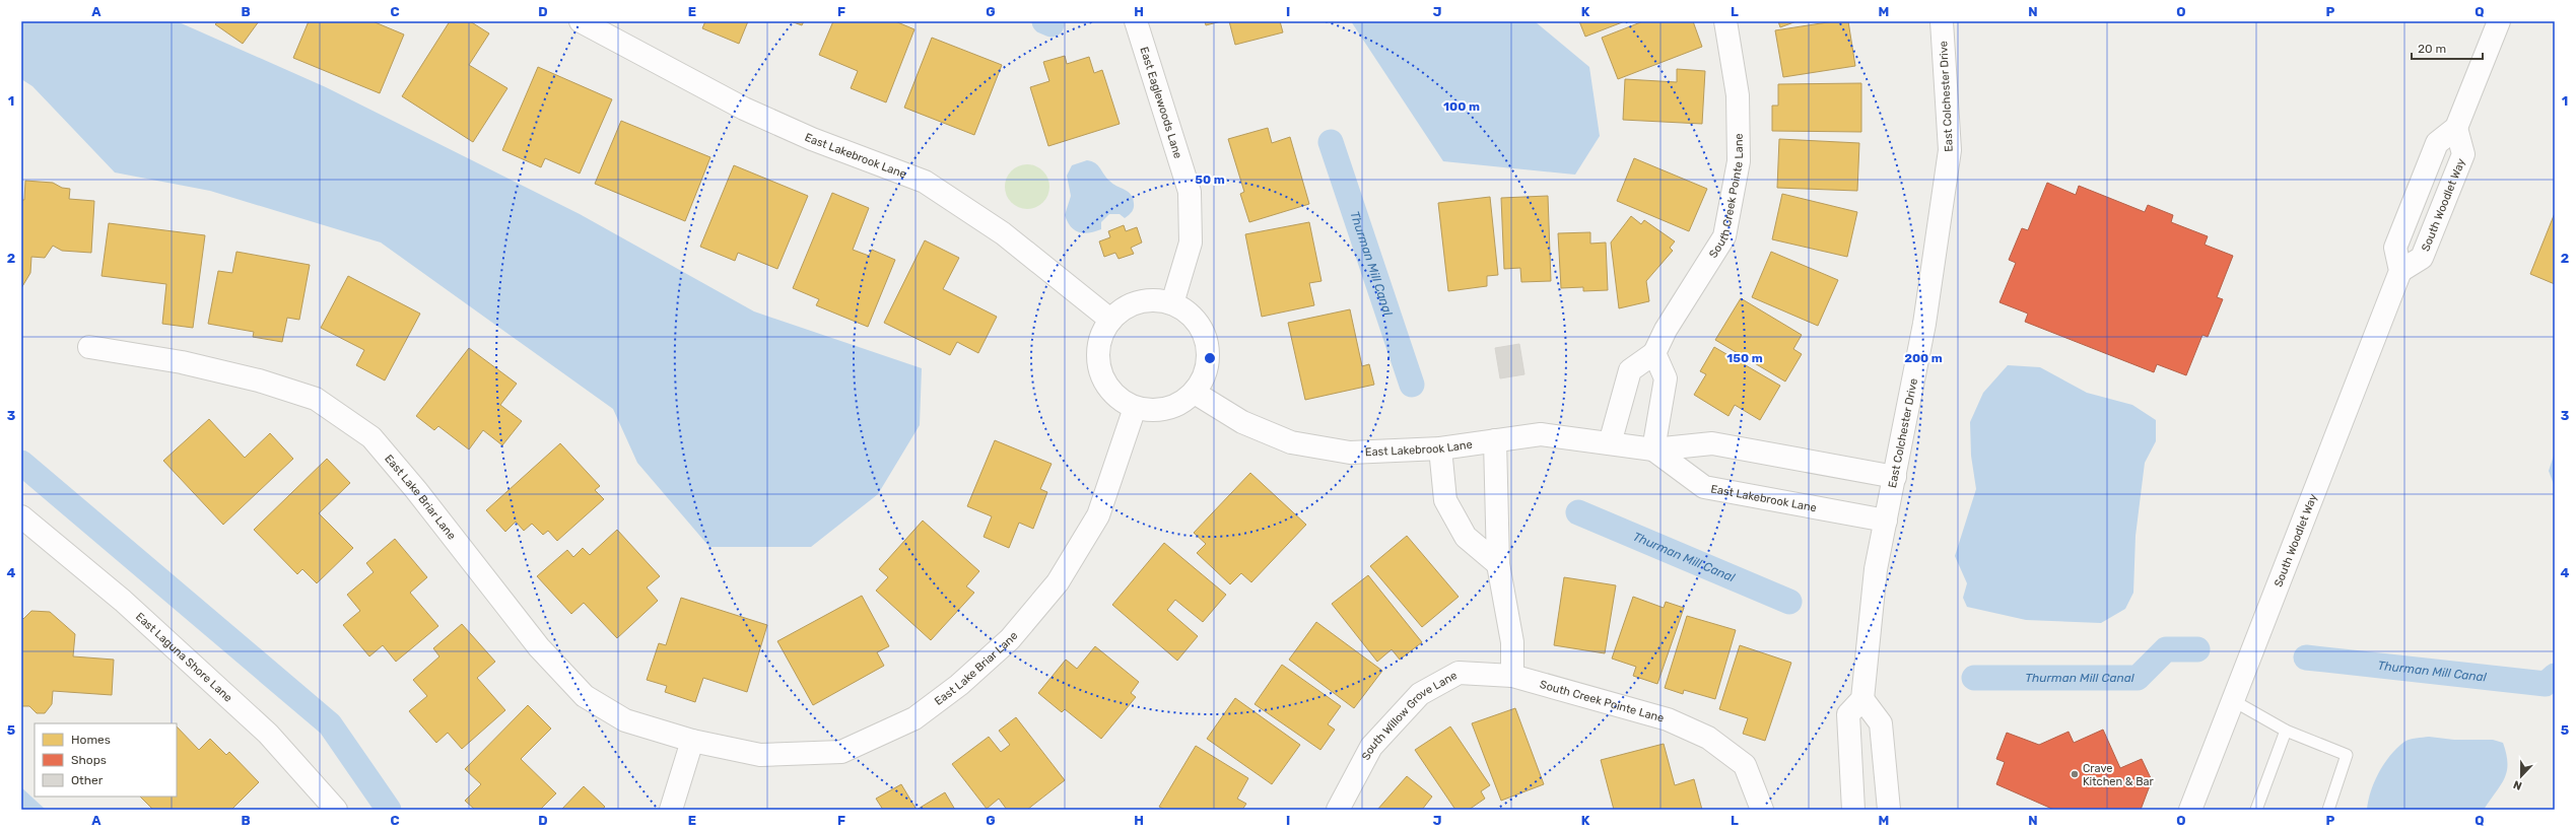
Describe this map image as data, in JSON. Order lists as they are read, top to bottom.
{
  "streets": {
    "street": [
      "East Colchester Drive",
      "East Eaglewoods Lane",
      "East Lakebrook Lane",
      "South Creek Pointe Lane",
      "South Woodlet Way",
      "East Lake Briar Lane",
      "East Laguna Shore Lane",
      "South Willow Grove Lane"
    ]
  },
  "crossings": [
    ["East Colchester Drive", "East Lakebrook Lane"],
    ["East Eaglewoods Lane", "East Lakebrook Lane"],
    ["East Eaglewoods Lane", "East Lake Briar Lane"],
    ["East Lakebrook Lane", "South Creek Pointe Lane"],
    ["East Lakebrook Lane", "East Lake Briar Lane"],
    ["South Creek Pointe Lane", "South Willow Grove Lane"]
  ],
  "water": ["Thurman Mill Canal"],
  "places": ["Crave Kitchen & Bar"],
  "legend": ["Homes", "Shops", "Other"],
  "scale_bar": "20 m",
  "north": "bottom",
  "grid": {
    "columns": [
      "A",
      "B",
      "C",
      "D",
      "E",
      "F",
      "G",
      "H",
      "I",
      "J",
      "K",
      "L",
      "M",
      "N",
      "O",
      "P",
      "Q"
    ],
    "rows": [
      "1",
      "2",
      "3",
      "4",
      "5"
    ]
  },
  "rings": [
    "100 m",
    "50 m",
    "150 m",
    "200 m"
  ]
}
